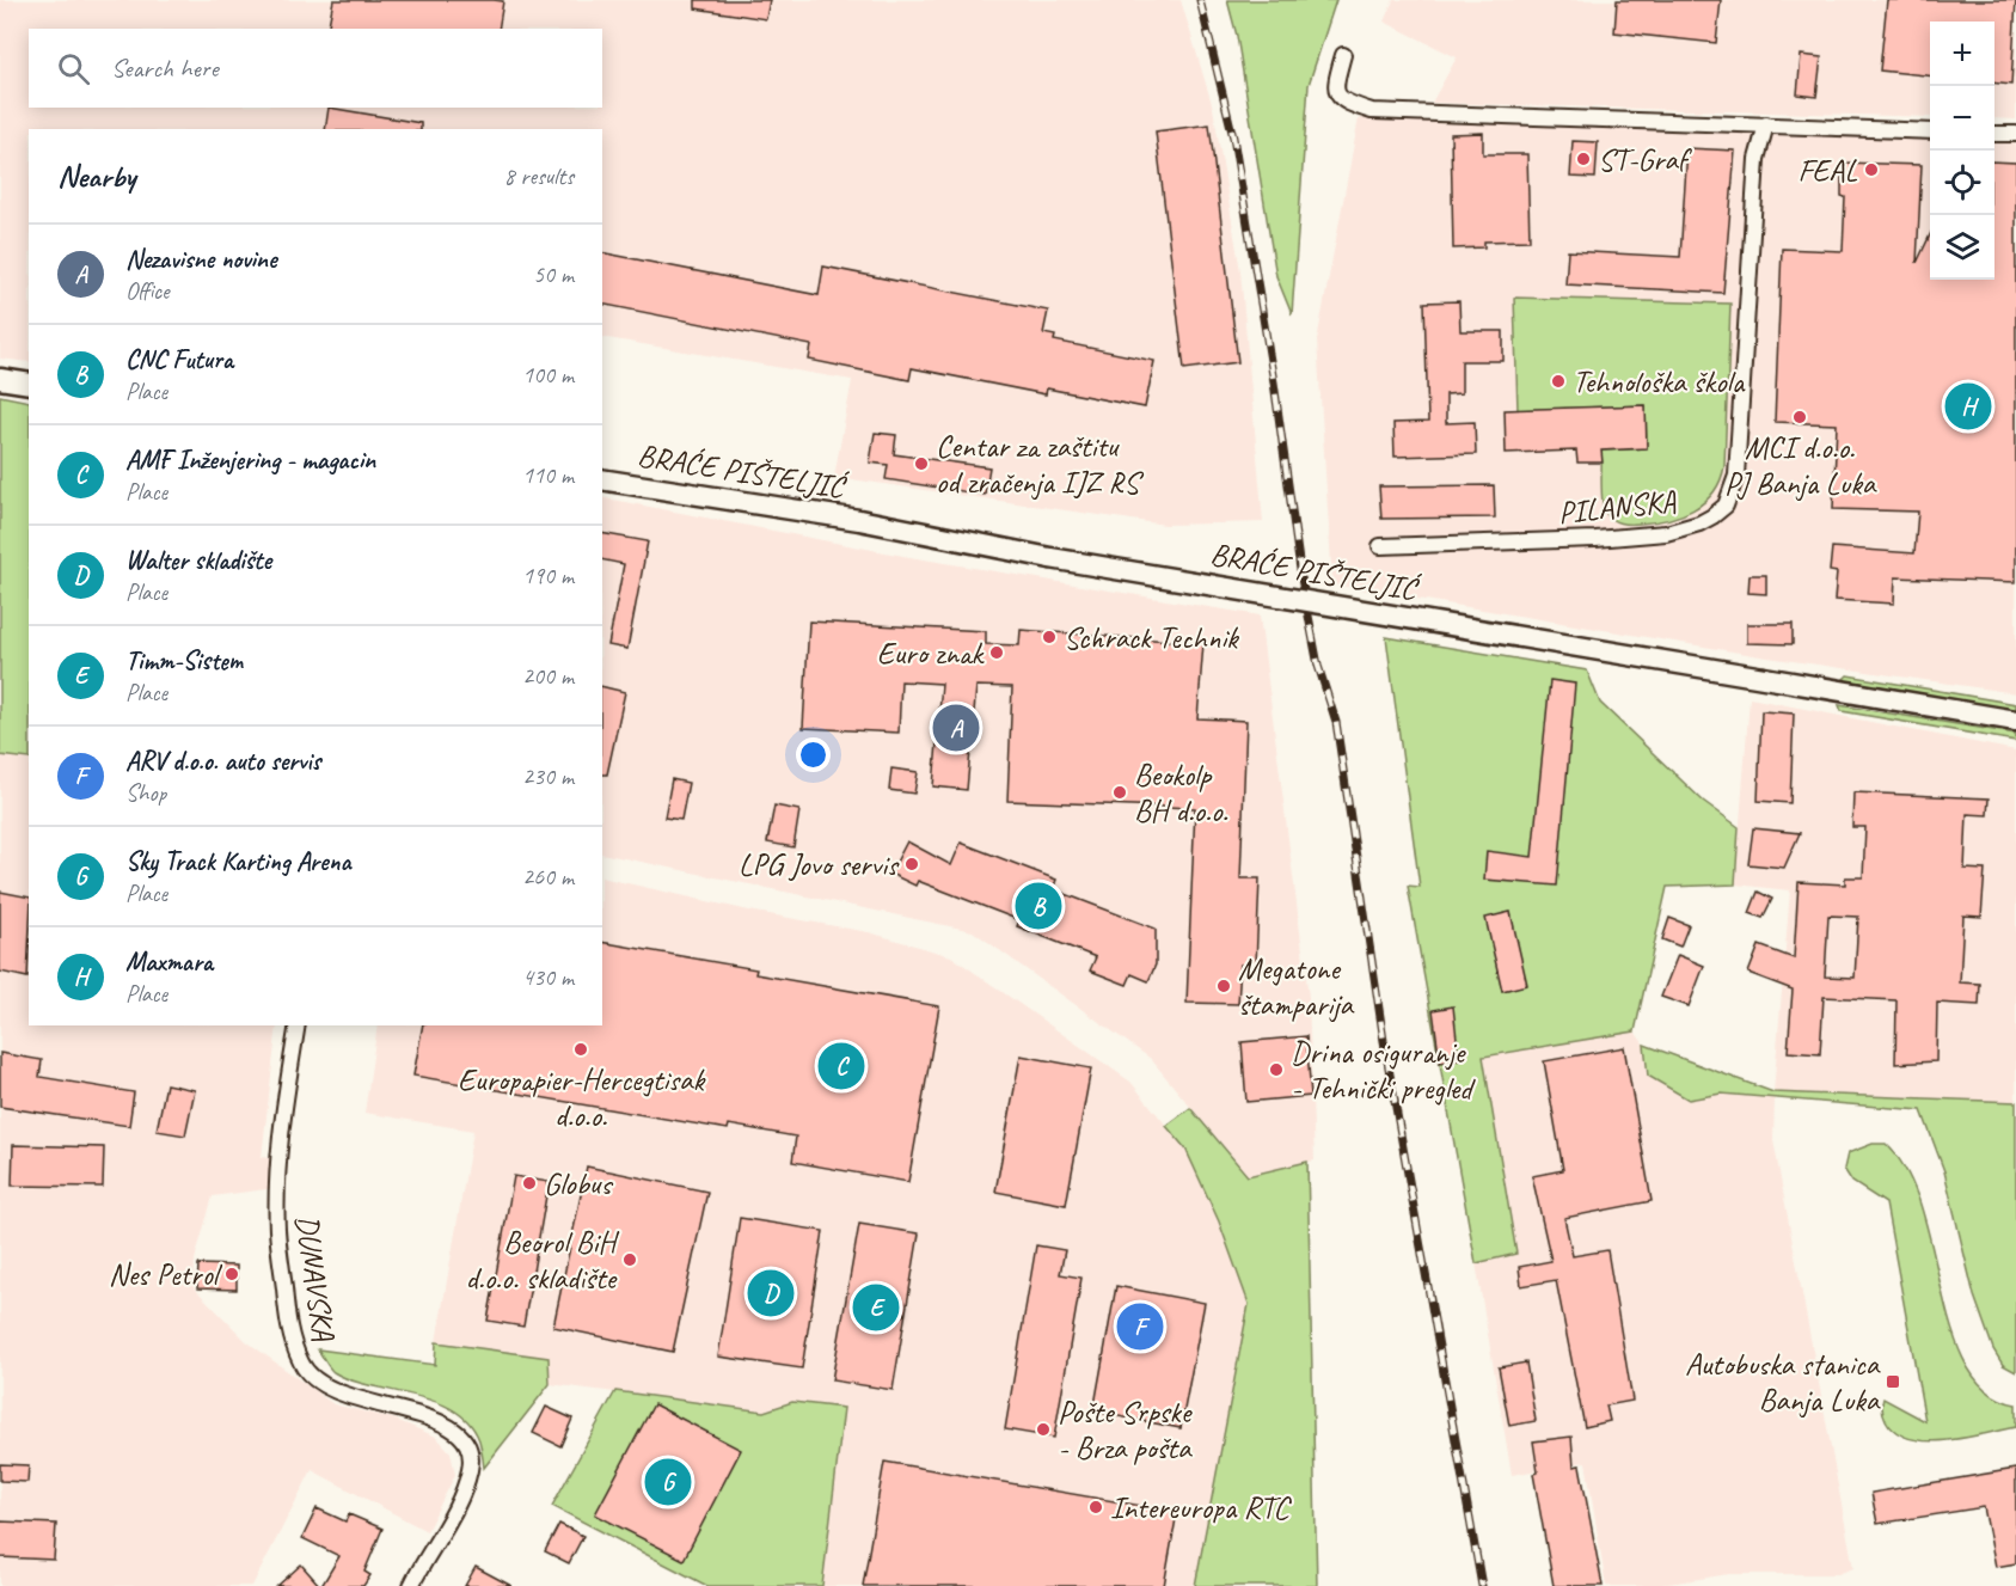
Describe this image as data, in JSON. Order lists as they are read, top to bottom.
{
  "streets": {
    "street": ["BRAĆE PIŠTELJIĆ", "PILANSKA", "DUNAVSKA"]
  },
  "places": {
    "other": [
      "ST-Graf",
      "FEAL",
      "Tehnološka škola",
      "MCI d.o.o. PJ Banja Luka",
      "Centar za zaštitu od zračenja IJZ RS",
      "Schrack Technik",
      "Euro znak",
      "Beokolp BH d.o.o.",
      "LPG Jovo servis",
      "Megatone štamparija",
      "Europapier-Hercegtisak d.o.o.",
      "Drina osiguranje - Tehnički pregled",
      "Globus",
      "Beorol BiH d.o.o. skladište",
      "Nes Petrol",
      "Pošte Srpske - Brza pošta",
      "Intereuropa RTC"
    ],
    "transit": ["Autobuska stanica Banja Luka"]
  },
  "page": {
    "map_buttons": ["+", "−"],
    "search": "Search here",
    "heading": ["Nearby", "8 results"],
    "list": [
      {
        "mark": "A",
        "name": "Nezavisne novine",
        "note": "Office",
        "value": "50 m"
      },
      {
        "mark": "B",
        "name": "CNC Futura",
        "note": "Place",
        "value": "100 m"
      },
      {
        "mark": "C",
        "name": "AMF Inženjering - magacin",
        "note": "Place",
        "value": "110 m"
      },
      {
        "mark": "D",
        "name": "Walter skladište",
        "note": "Place",
        "value": "190 m"
      },
      {
        "mark": "E",
        "name": "Timm-Sistem",
        "note": "Place",
        "value": "200 m"
      },
      {
        "mark": "F",
        "name": "ARV d.o.o. auto servis",
        "note": "Shop",
        "value": "230 m"
      },
      {
        "mark": "G",
        "name": "Sky Track Karting Arena",
        "note": "Place",
        "value": "260 m"
      },
      {
        "mark": "H",
        "name": "Maxmara",
        "note": "Place",
        "value": "430 m"
      }
    ],
    "pins": [
      "H",
      "A",
      "B",
      "C",
      "D",
      "E",
      "F",
      "G"
    ]
  }
}
